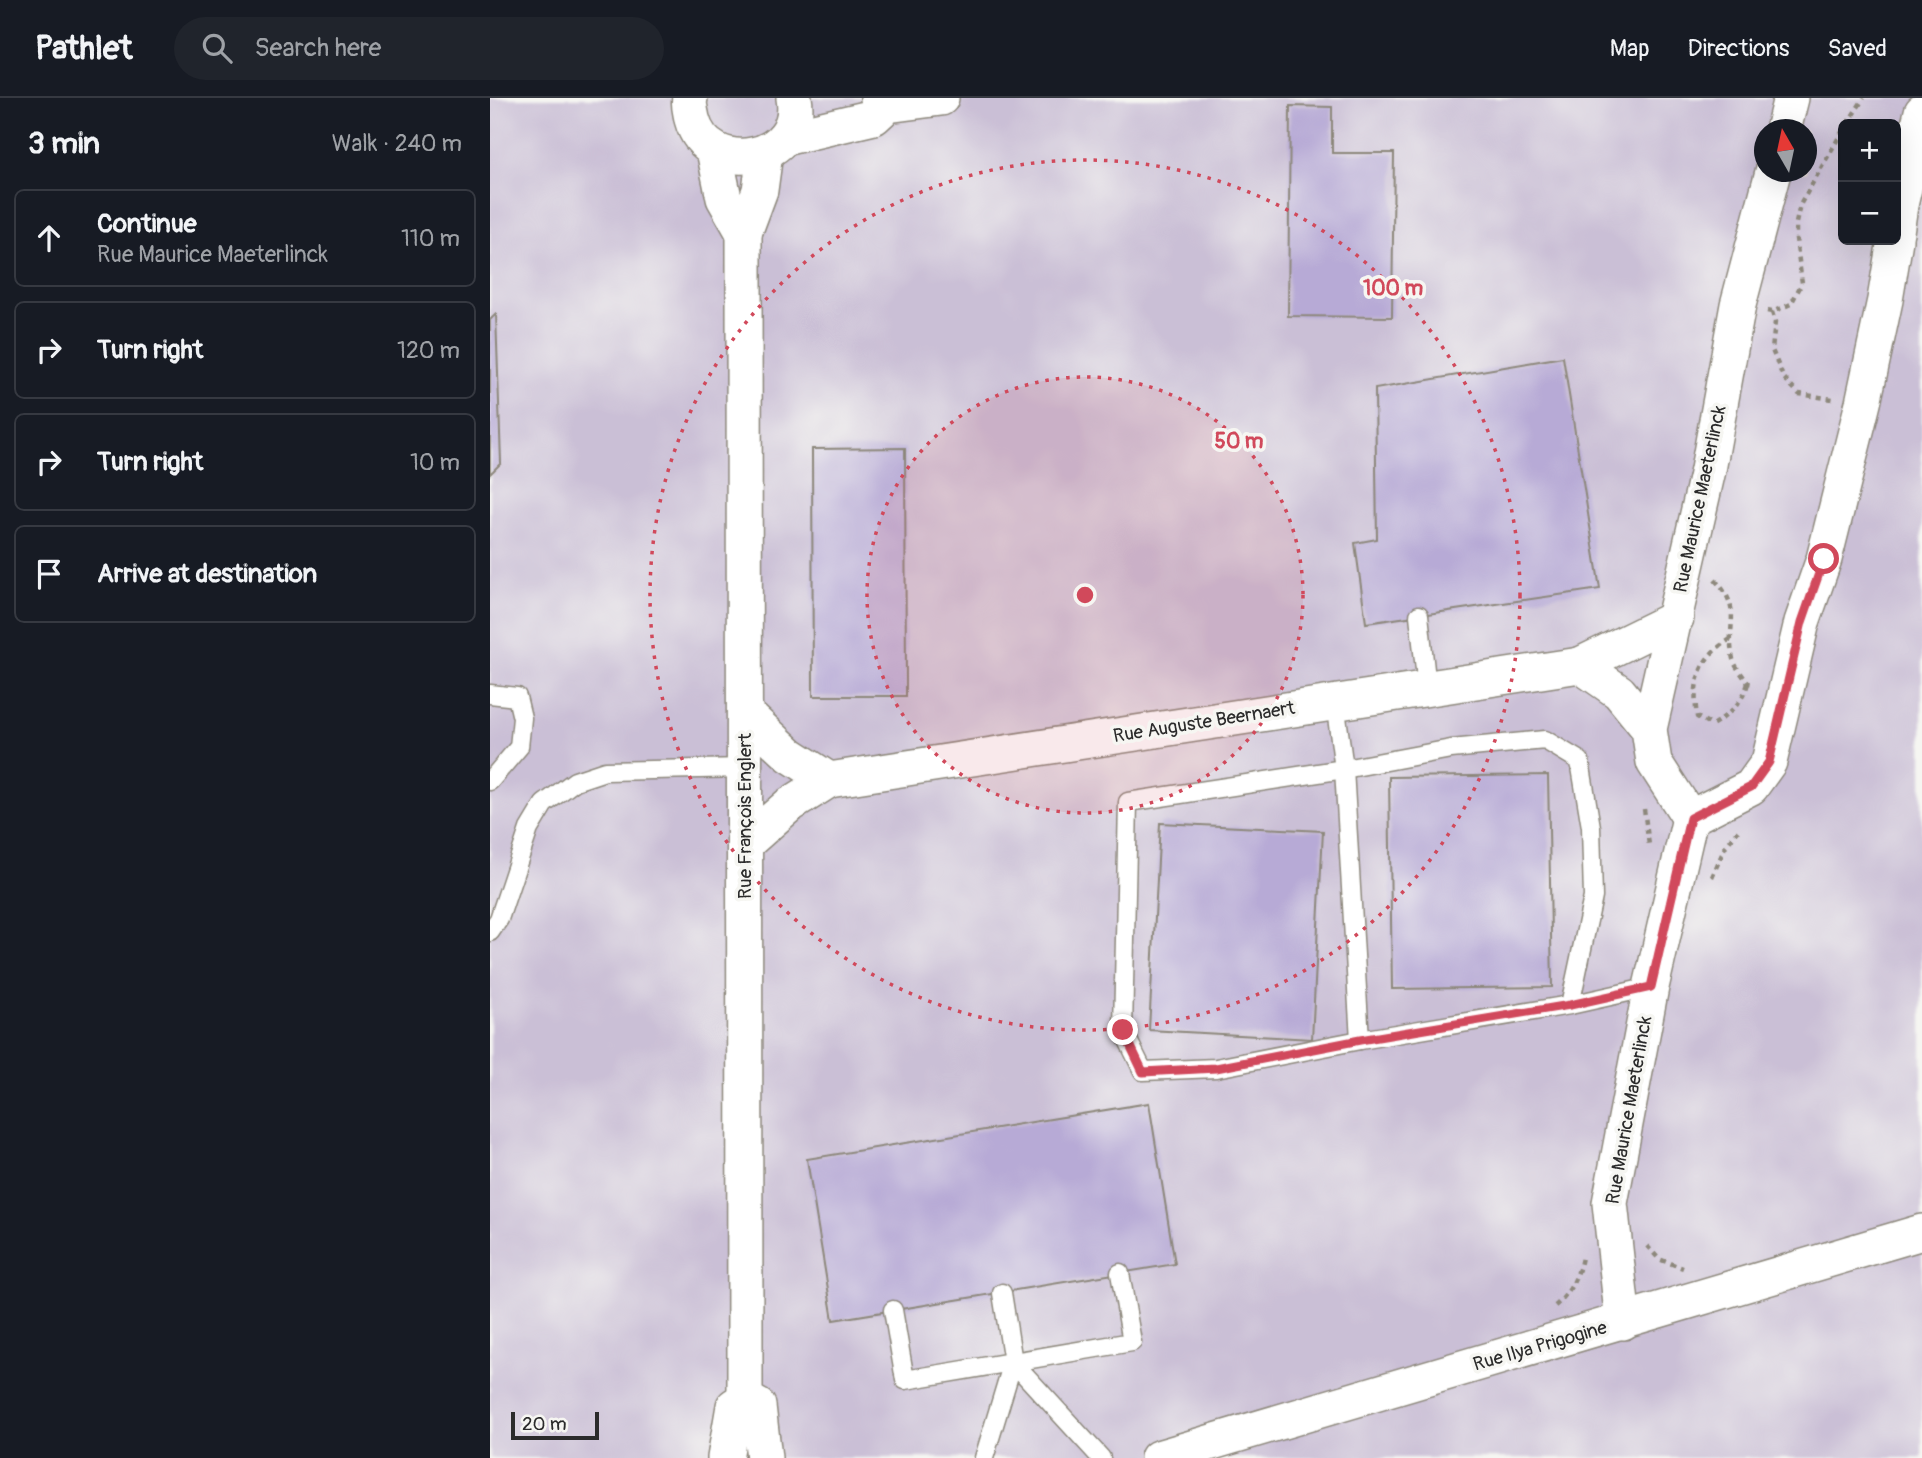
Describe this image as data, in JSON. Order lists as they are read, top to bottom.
{
  "streets": {
    "street": [
      "Rue Maurice Maeterlinck",
      "Rue Auguste Beernaert",
      "Rue François Englert",
      "Rue Ilya Prigogine"
    ]
  },
  "crossings": [
    ["Rue Maurice Maeterlinck", "Rue Auguste Beernaert"],
    ["Rue Maurice Maeterlinck", "Rue Ilya Prigogine"]
  ],
  "scale_bar": "20 m",
  "north": "top",
  "page": {
    "header": "Pathlet",
    "search": "Search here",
    "nav": ["Map", "Directions", "Saved"],
    "heading": ["3 min", "Walk · 240 m"],
    "map_buttons": ["+", "−"],
    "list": [
      ["Continue", "Rue Maurice Maeterlinck", "110 m"],
      ["Turn right", "120 m"],
      ["Turn right", "10 m"],
      "Arrive at destination"
    ],
    "scale": "20 m"
  },
  "rings": ["100 m", "50 m"]
}
